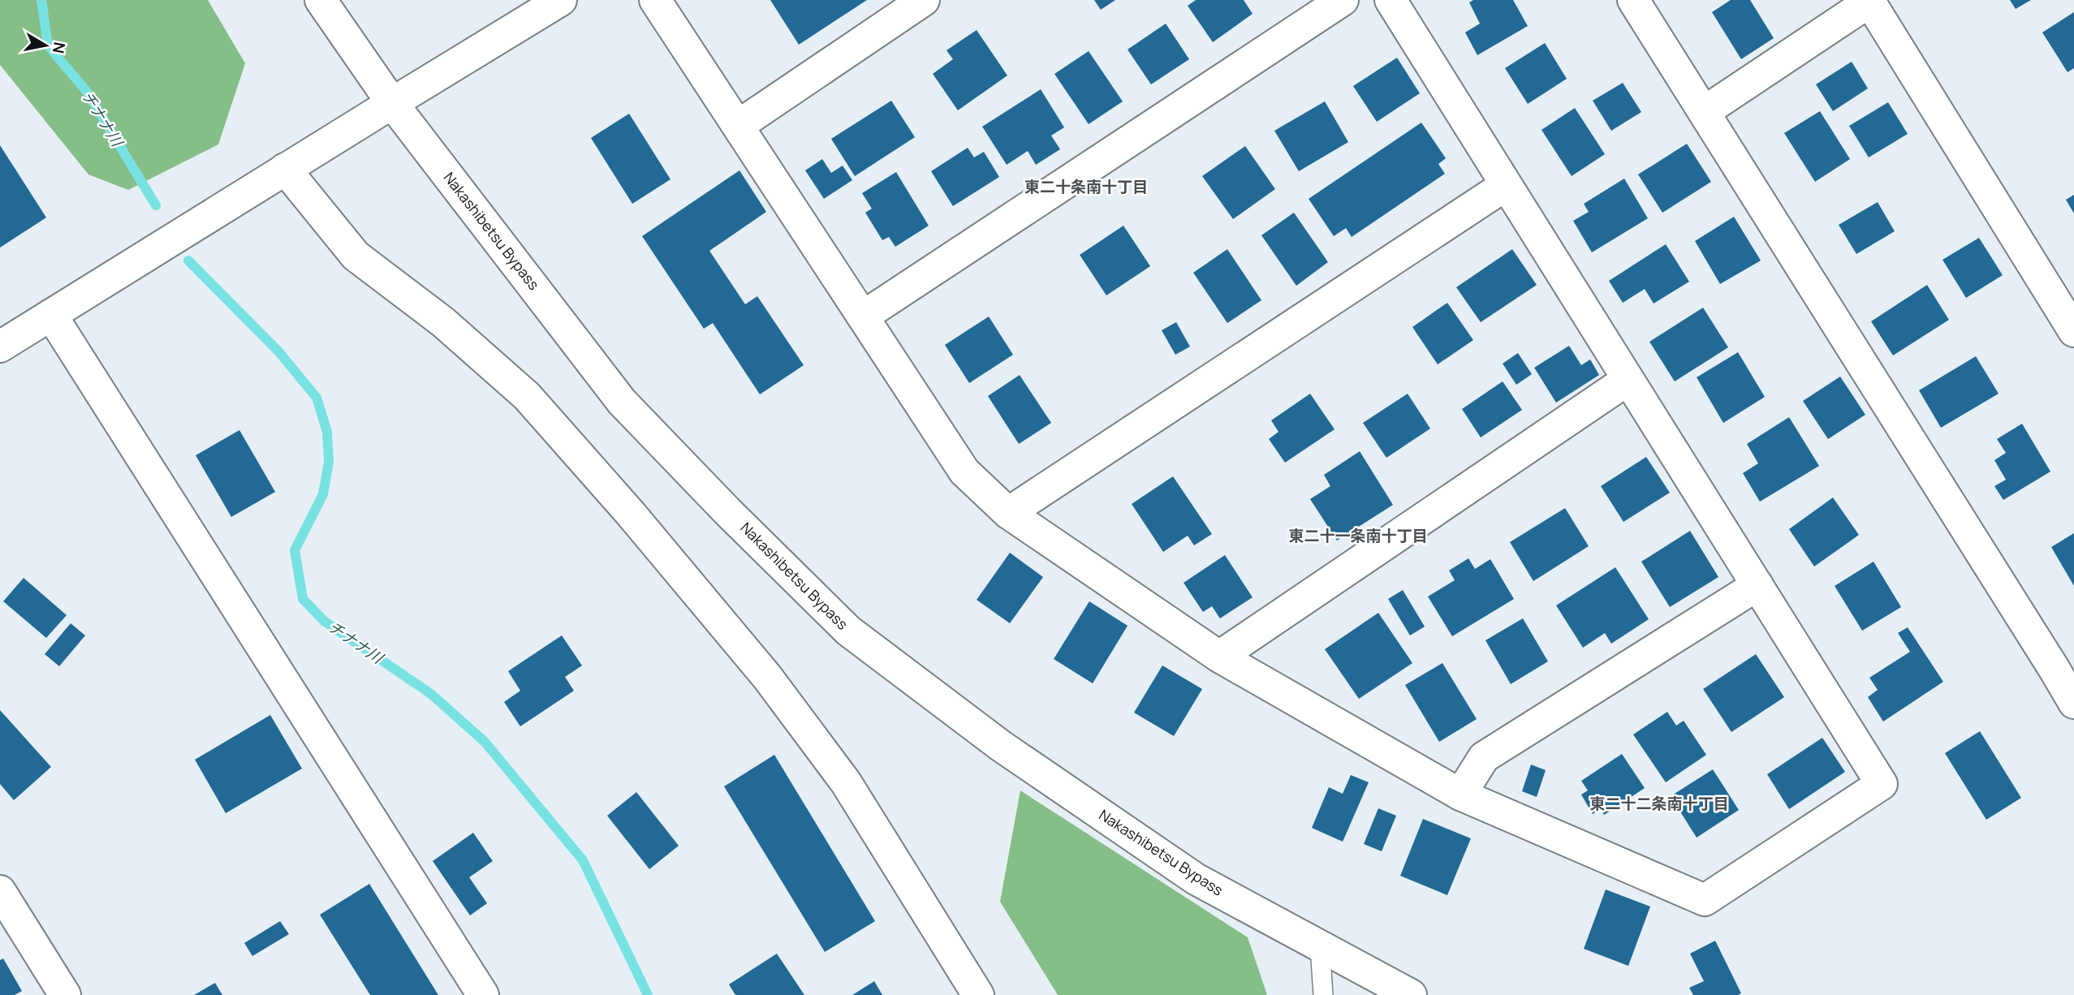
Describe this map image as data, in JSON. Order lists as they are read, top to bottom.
{
  "streets": {
    "main road": ["Nakashibetsu Bypass"]
  },
  "districts": ["東二十条南十丁目", "東二十一条南十丁目", "東二十二条南十丁目"],
  "water": ["チナナ川"],
  "north": "right"
}
